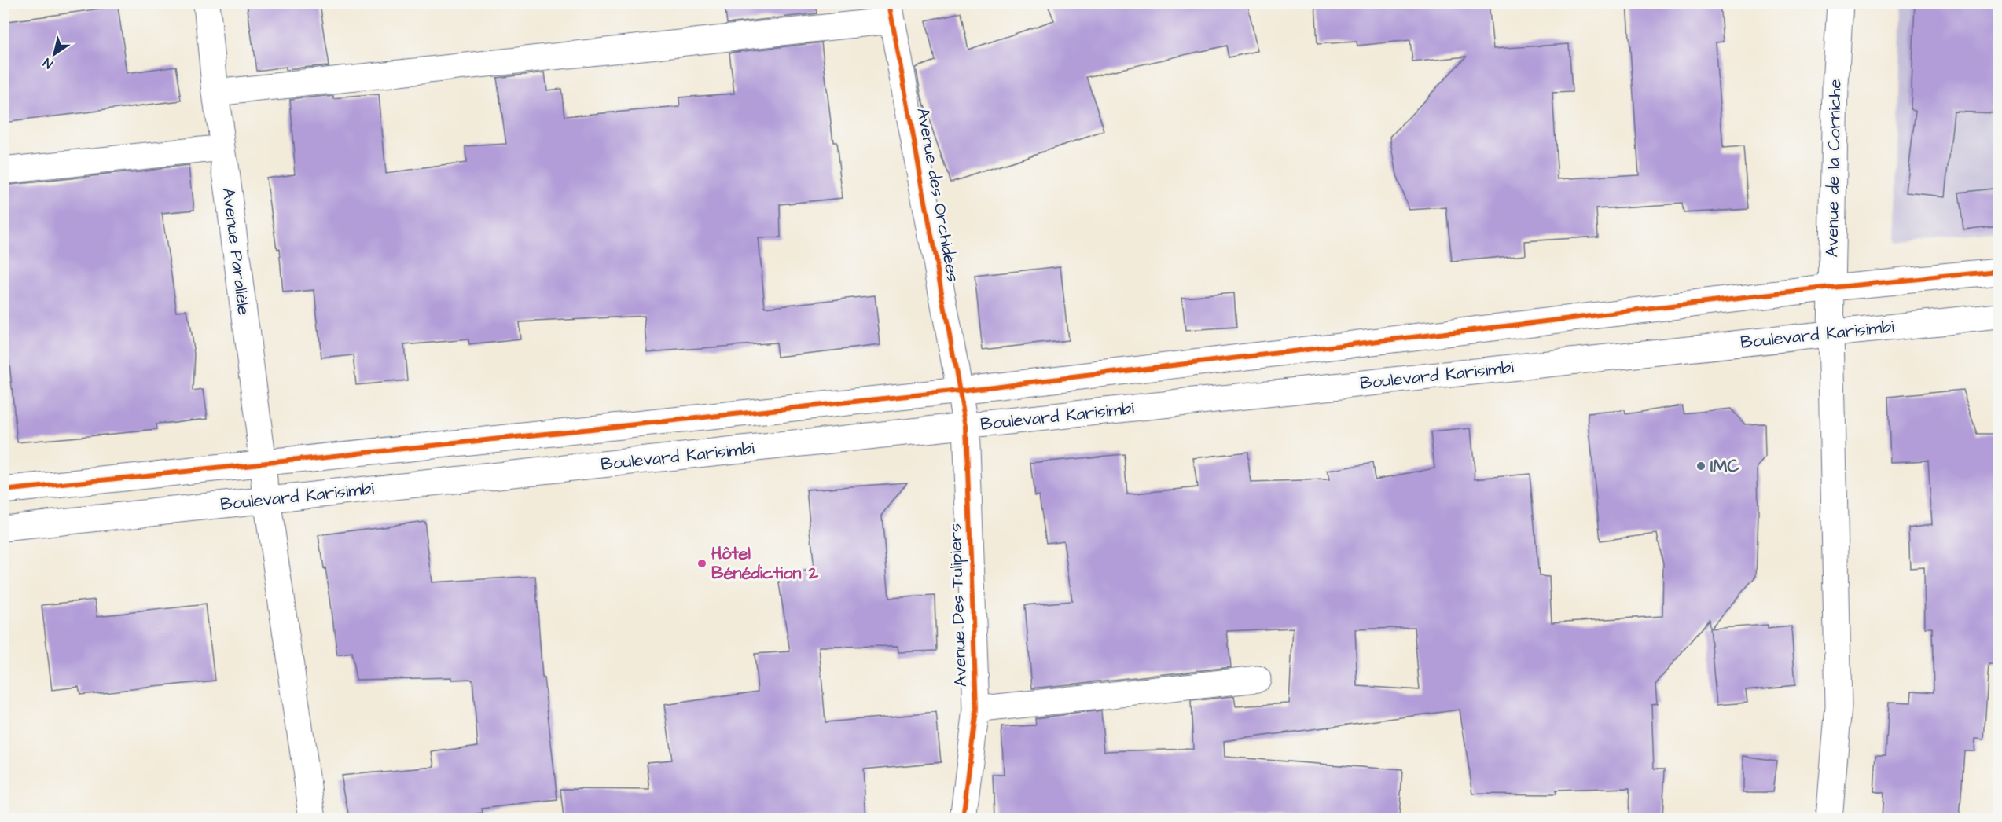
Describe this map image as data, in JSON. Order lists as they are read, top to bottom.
{
  "streets": {
    "street": [
      "Avenue de la Corniche",
      "Avenue des Orchidées",
      "Avenue Parallèle",
      "Boulevard Karisimbi",
      "Avenue Des Tulipiers"
    ]
  },
  "crossings": [
    ["Avenue de la Corniche", "Boulevard Karisimbi"],
    ["Avenue des Orchidées", "Avenue Des Tulipiers"],
    ["Avenue Parallèle", "Boulevard Karisimbi"],
    ["Boulevard Karisimbi", "Avenue Des Tulipiers"]
  ],
  "places": ["IMC", "Hôtel Bénédiction 2"],
  "north": "bottom left"
}
